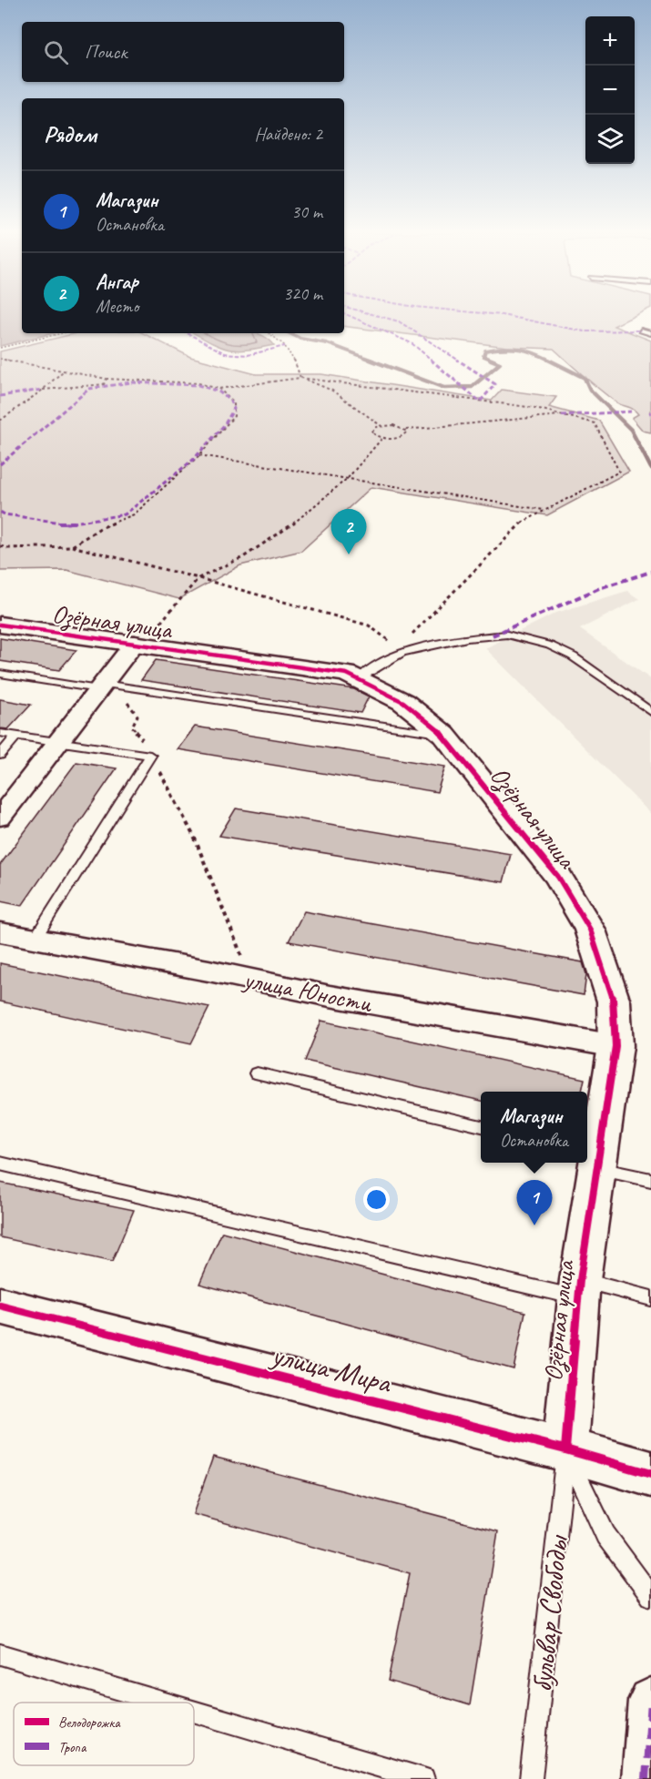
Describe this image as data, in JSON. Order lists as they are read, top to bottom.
{
  "streets": {
    "street": ["Озёрная улица", "улица Юности", "улица Мира"],
    "lane": ["бульвар Свободы"]
  },
  "crossings": [
    ["Озёрная улица", "улица Юности"],
    ["Озёрная улица", "улица Мира"],
    ["Озёрная улица", "бульвар Свободы"],
    ["улица Мира", "бульвар Свободы"]
  ],
  "legend": ["Велодорожка", "Тропа"],
  "page": {
    "map_buttons": ["+", "−"],
    "search": "Поиск",
    "heading": ["Рядом", "Найдено: 2"],
    "list": [
      {
        "mark": "1",
        "name": "Магазин",
        "note": "Остановка",
        "value": "30 m"
      },
      {
        "mark": "2",
        "name": "Ангар",
        "note": "Место",
        "value": "320 m"
      }
    ],
    "pins": ["2", "1"],
    "popup": ["Магазин", "Остановка"]
  }
}
